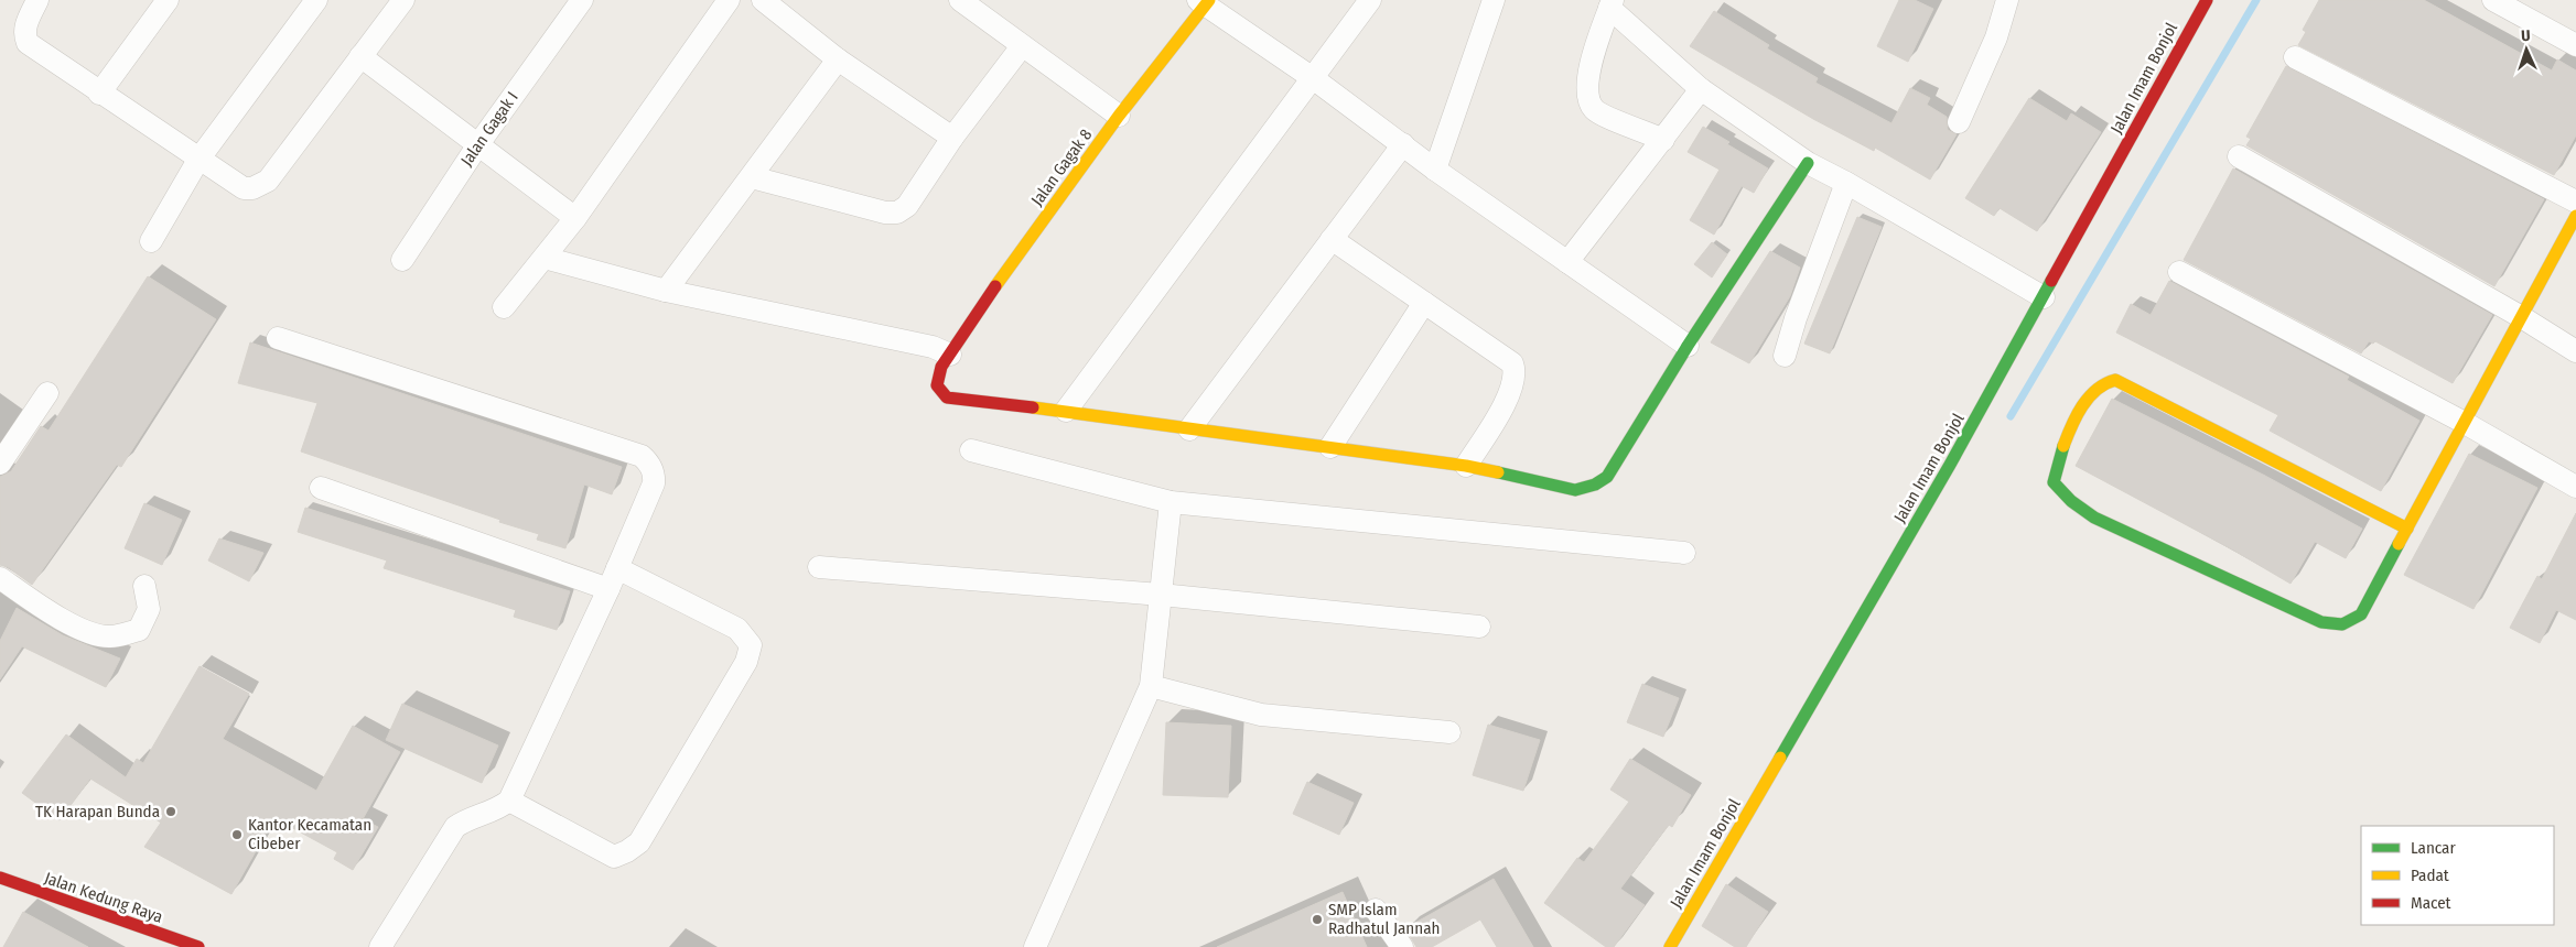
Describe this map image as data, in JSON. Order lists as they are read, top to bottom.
{
  "streets": {
    "street": [
      "Jalan Imam Bonjol",
      "Jalan Gagak I",
      "Jalan Gagak 8",
      "Jalan Kedung Raya"
    ]
  },
  "places": ["TK Harapan Bunda", "Kantor Kecamatan Cibeber", "SMP Islam Radhatul Jannah"],
  "legend": ["Lancar", "Padat", "Macet"],
  "north": "top"
}
